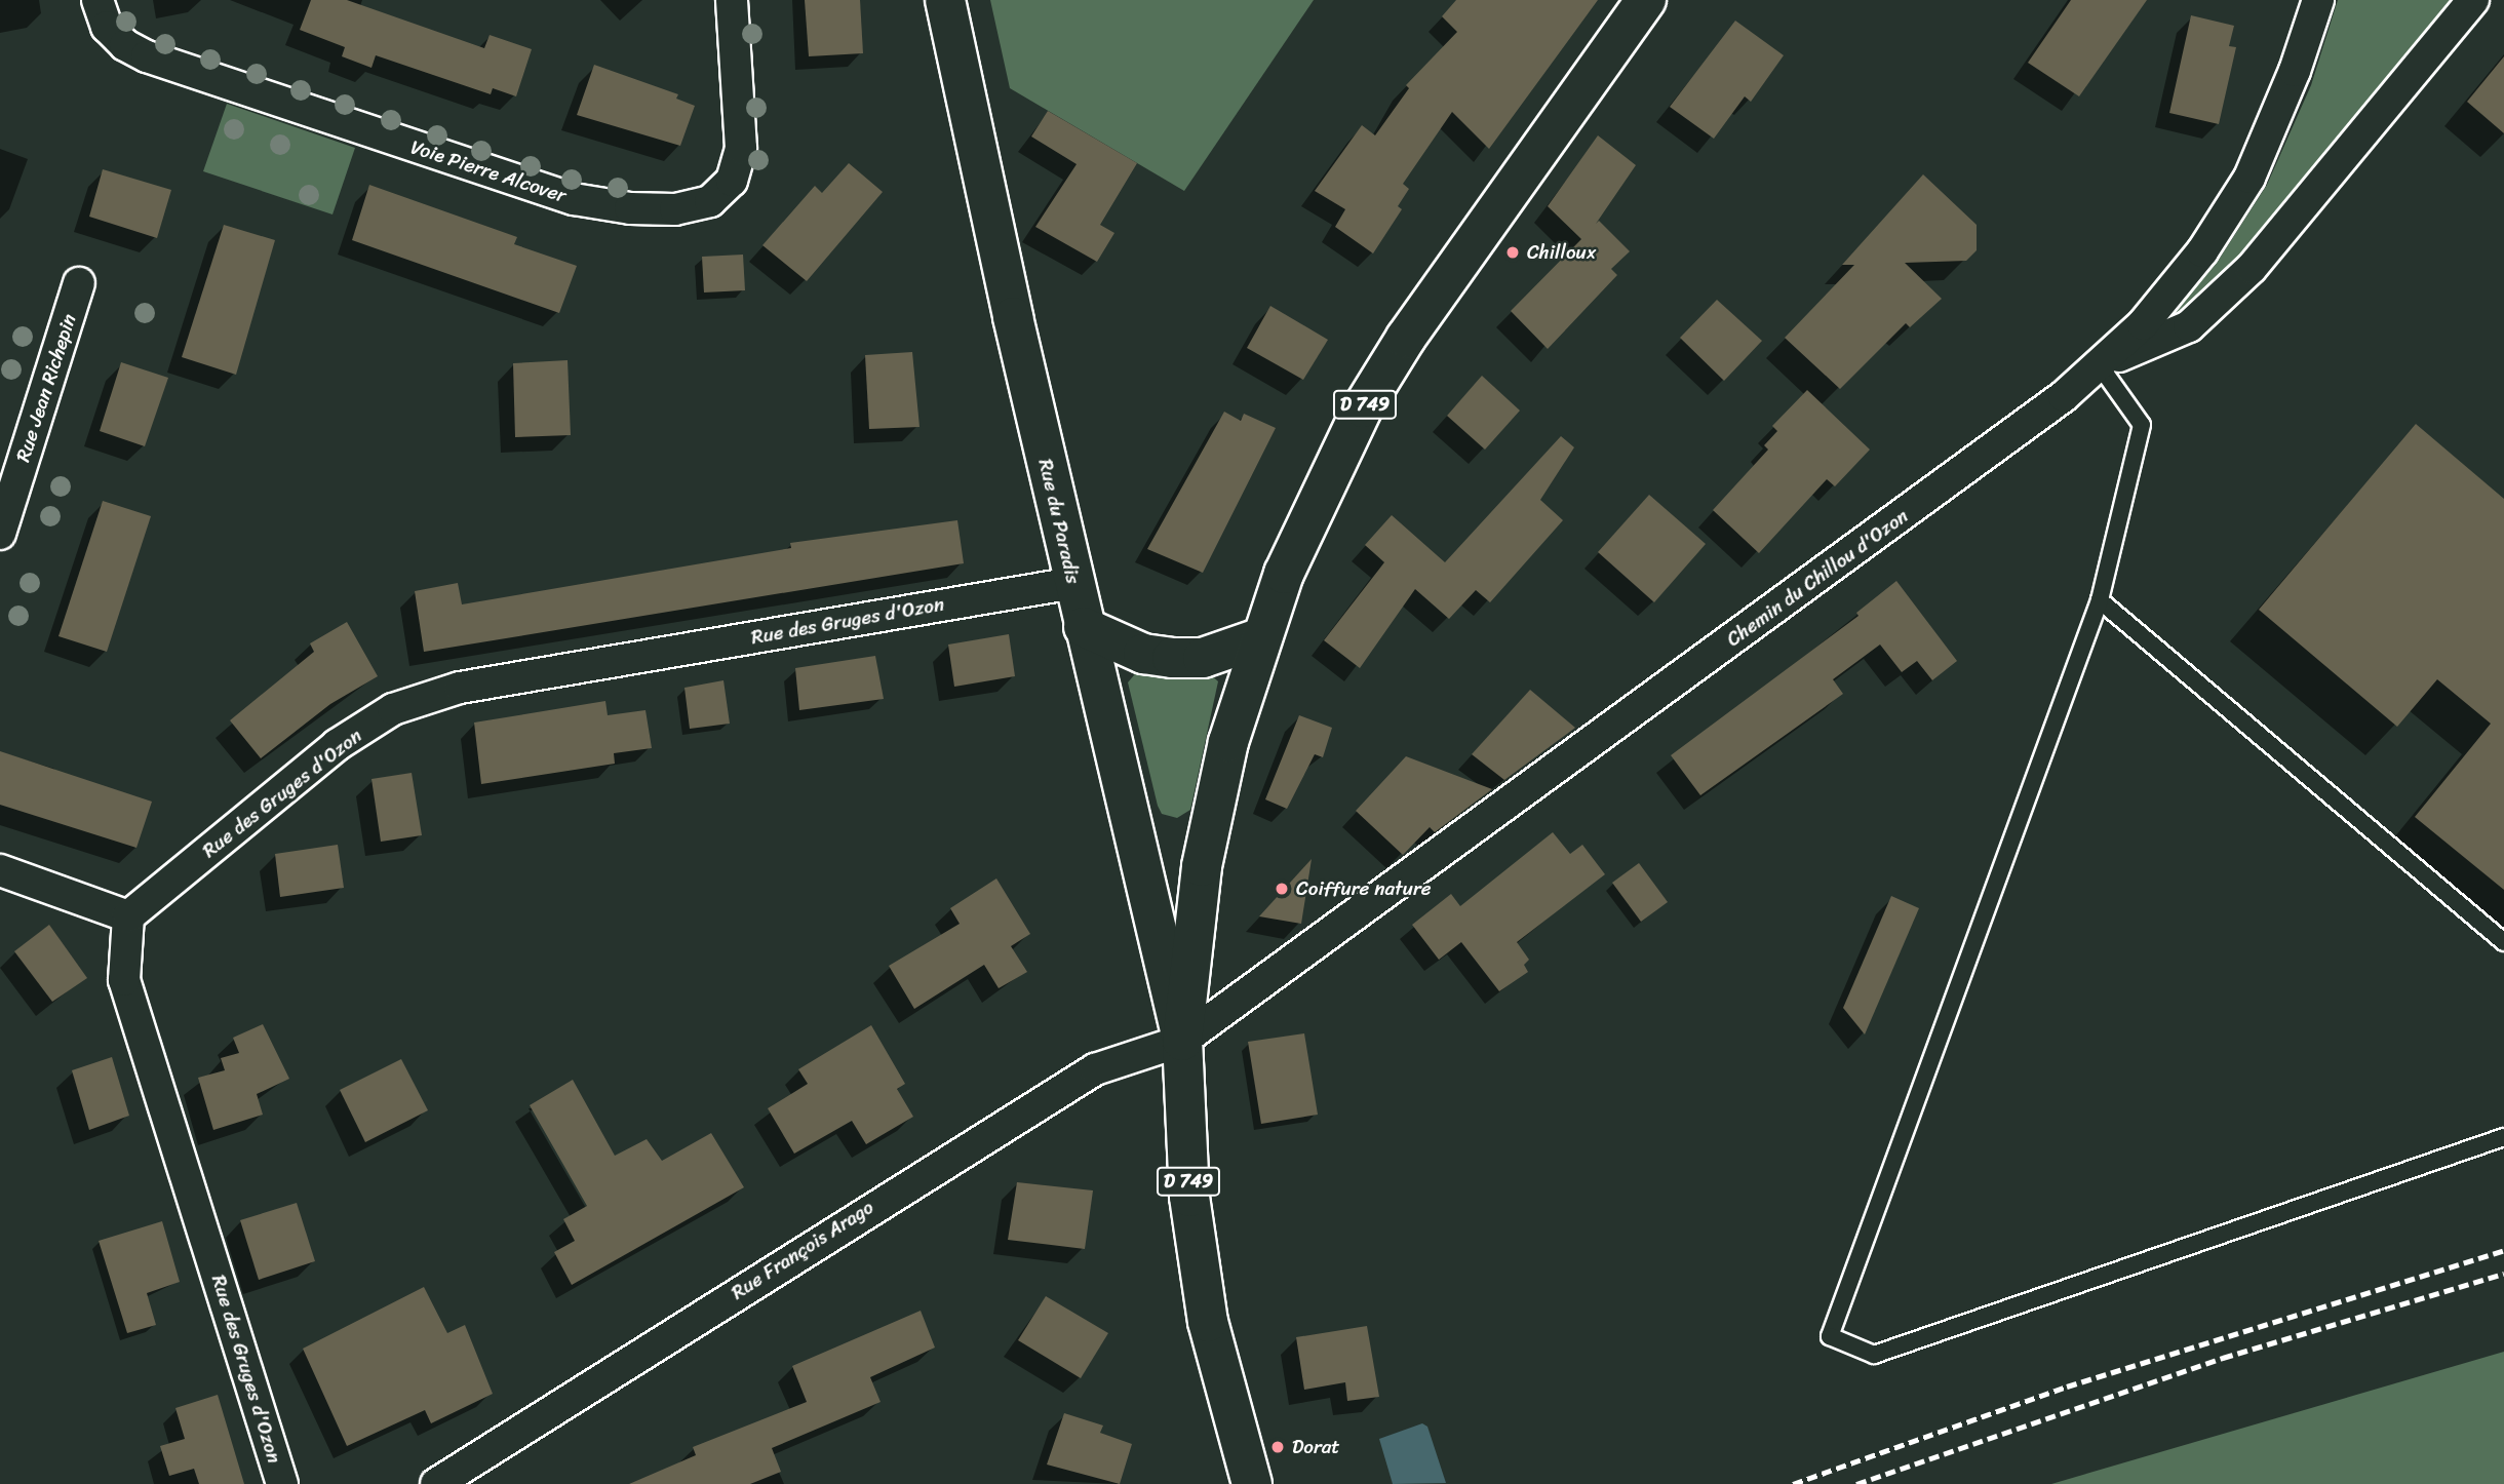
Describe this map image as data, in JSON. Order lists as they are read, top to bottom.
{
  "streets": {
    "main road": ["D 749", "Rue du Paradis"],
    "street": [
      "Voie Pierre Alcover",
      "Rue Jean Richepin",
      "Chemin du Chillou d'Ozon",
      "Rue des Gruges d'Ozon",
      "Rue François Arago"
    ]
  },
  "crossings": [
    ["D 749", "Rue du Paradis"],
    ["D 749", "Chemin du Chillou d'Ozon"],
    ["D 749", "Rue François Arago"],
    ["Rue du Paradis", "Chemin du Chillou d'Ozon"],
    ["Rue du Paradis", "Rue des Gruges d'Ozon"],
    ["Rue du Paradis", "Rue François Arago"],
    ["Chemin du Chillou d'Ozon", "Rue François Arago"]
  ],
  "places": ["Chilloux", "Coiffure nature", "Dorat"]
}
